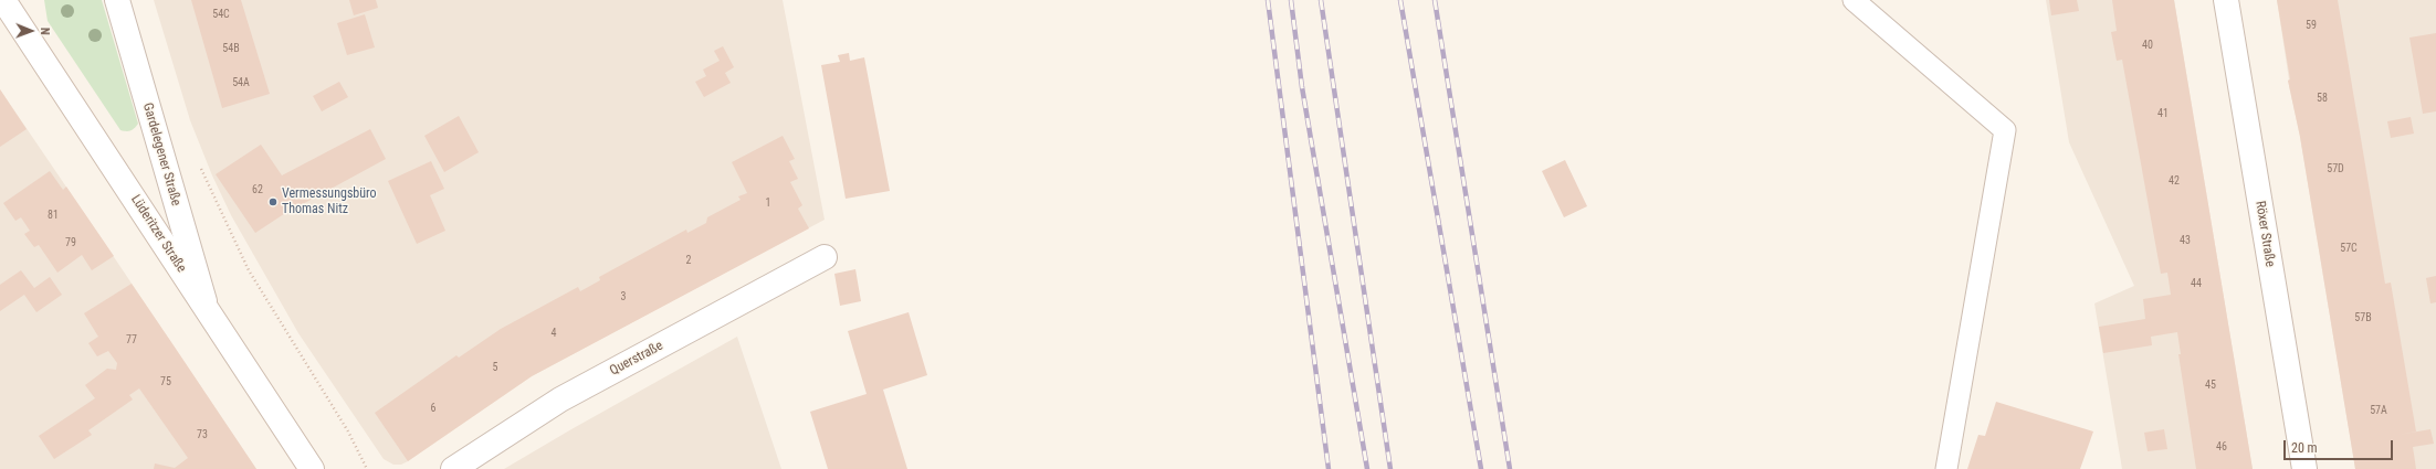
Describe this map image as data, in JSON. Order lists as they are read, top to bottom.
{
  "streets": {
    "street": [
      "Gardelegener Straße",
      "Lüderitzer Straße",
      "Röxer Straße",
      "Querstraße"
    ]
  },
  "crossings": [
    ["Gardelegener Straße", "Lüderitzer Straße"]
  ],
  "places": ["Vermessungsbüro Thomas Nitz"],
  "house_numbers": [
    "54C",
    "59",
    "40",
    "54B",
    "54A",
    "58",
    "41",
    "57D",
    "42",
    "62",
    "1",
    "81",
    "43",
    "79",
    "57C",
    "2",
    "44",
    "3",
    "57B",
    "4",
    "77",
    "5",
    "75",
    "45",
    "6",
    "57A",
    "73",
    "46"
  ],
  "scale_bar": "20 m",
  "north": "right"
}
